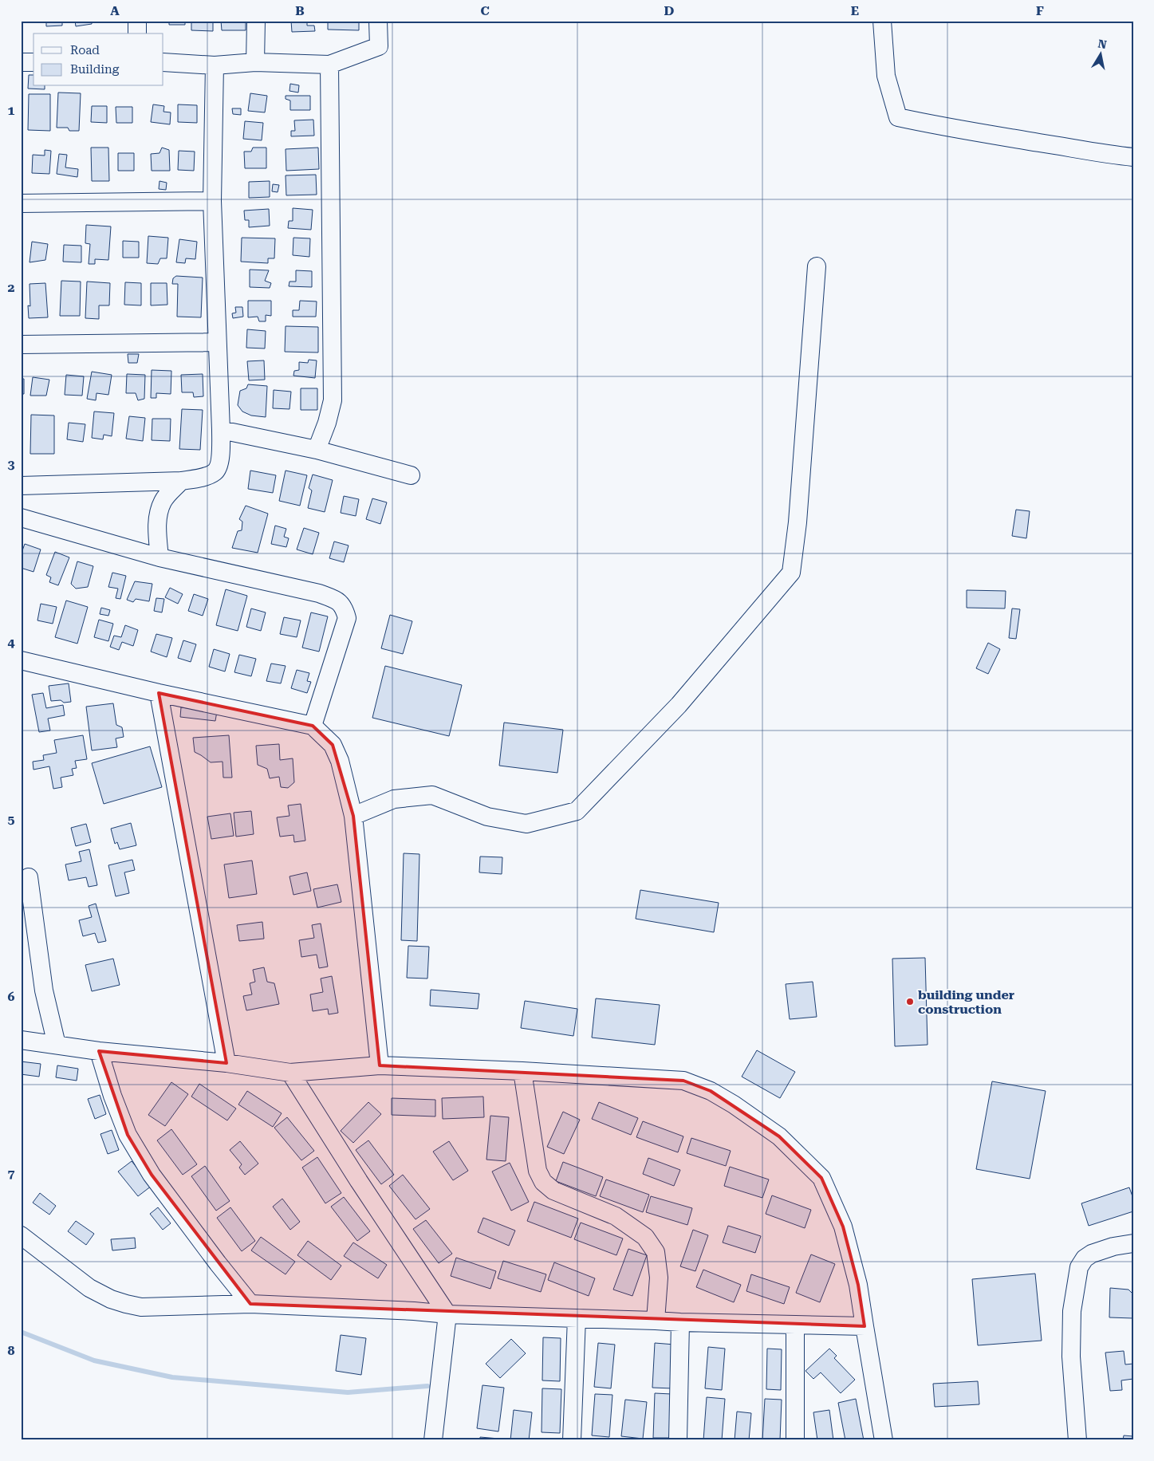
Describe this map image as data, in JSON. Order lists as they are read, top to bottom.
{
  "places": ["building under construction"],
  "legend": ["Road", "Building"],
  "north": "top",
  "grid": {
    "columns": [
      "A",
      "B",
      "C",
      "D",
      "E",
      "F"
    ],
    "rows": [
      "1",
      "2",
      "3",
      "4",
      "5",
      "6",
      "7",
      "8"
    ]
  }
}
